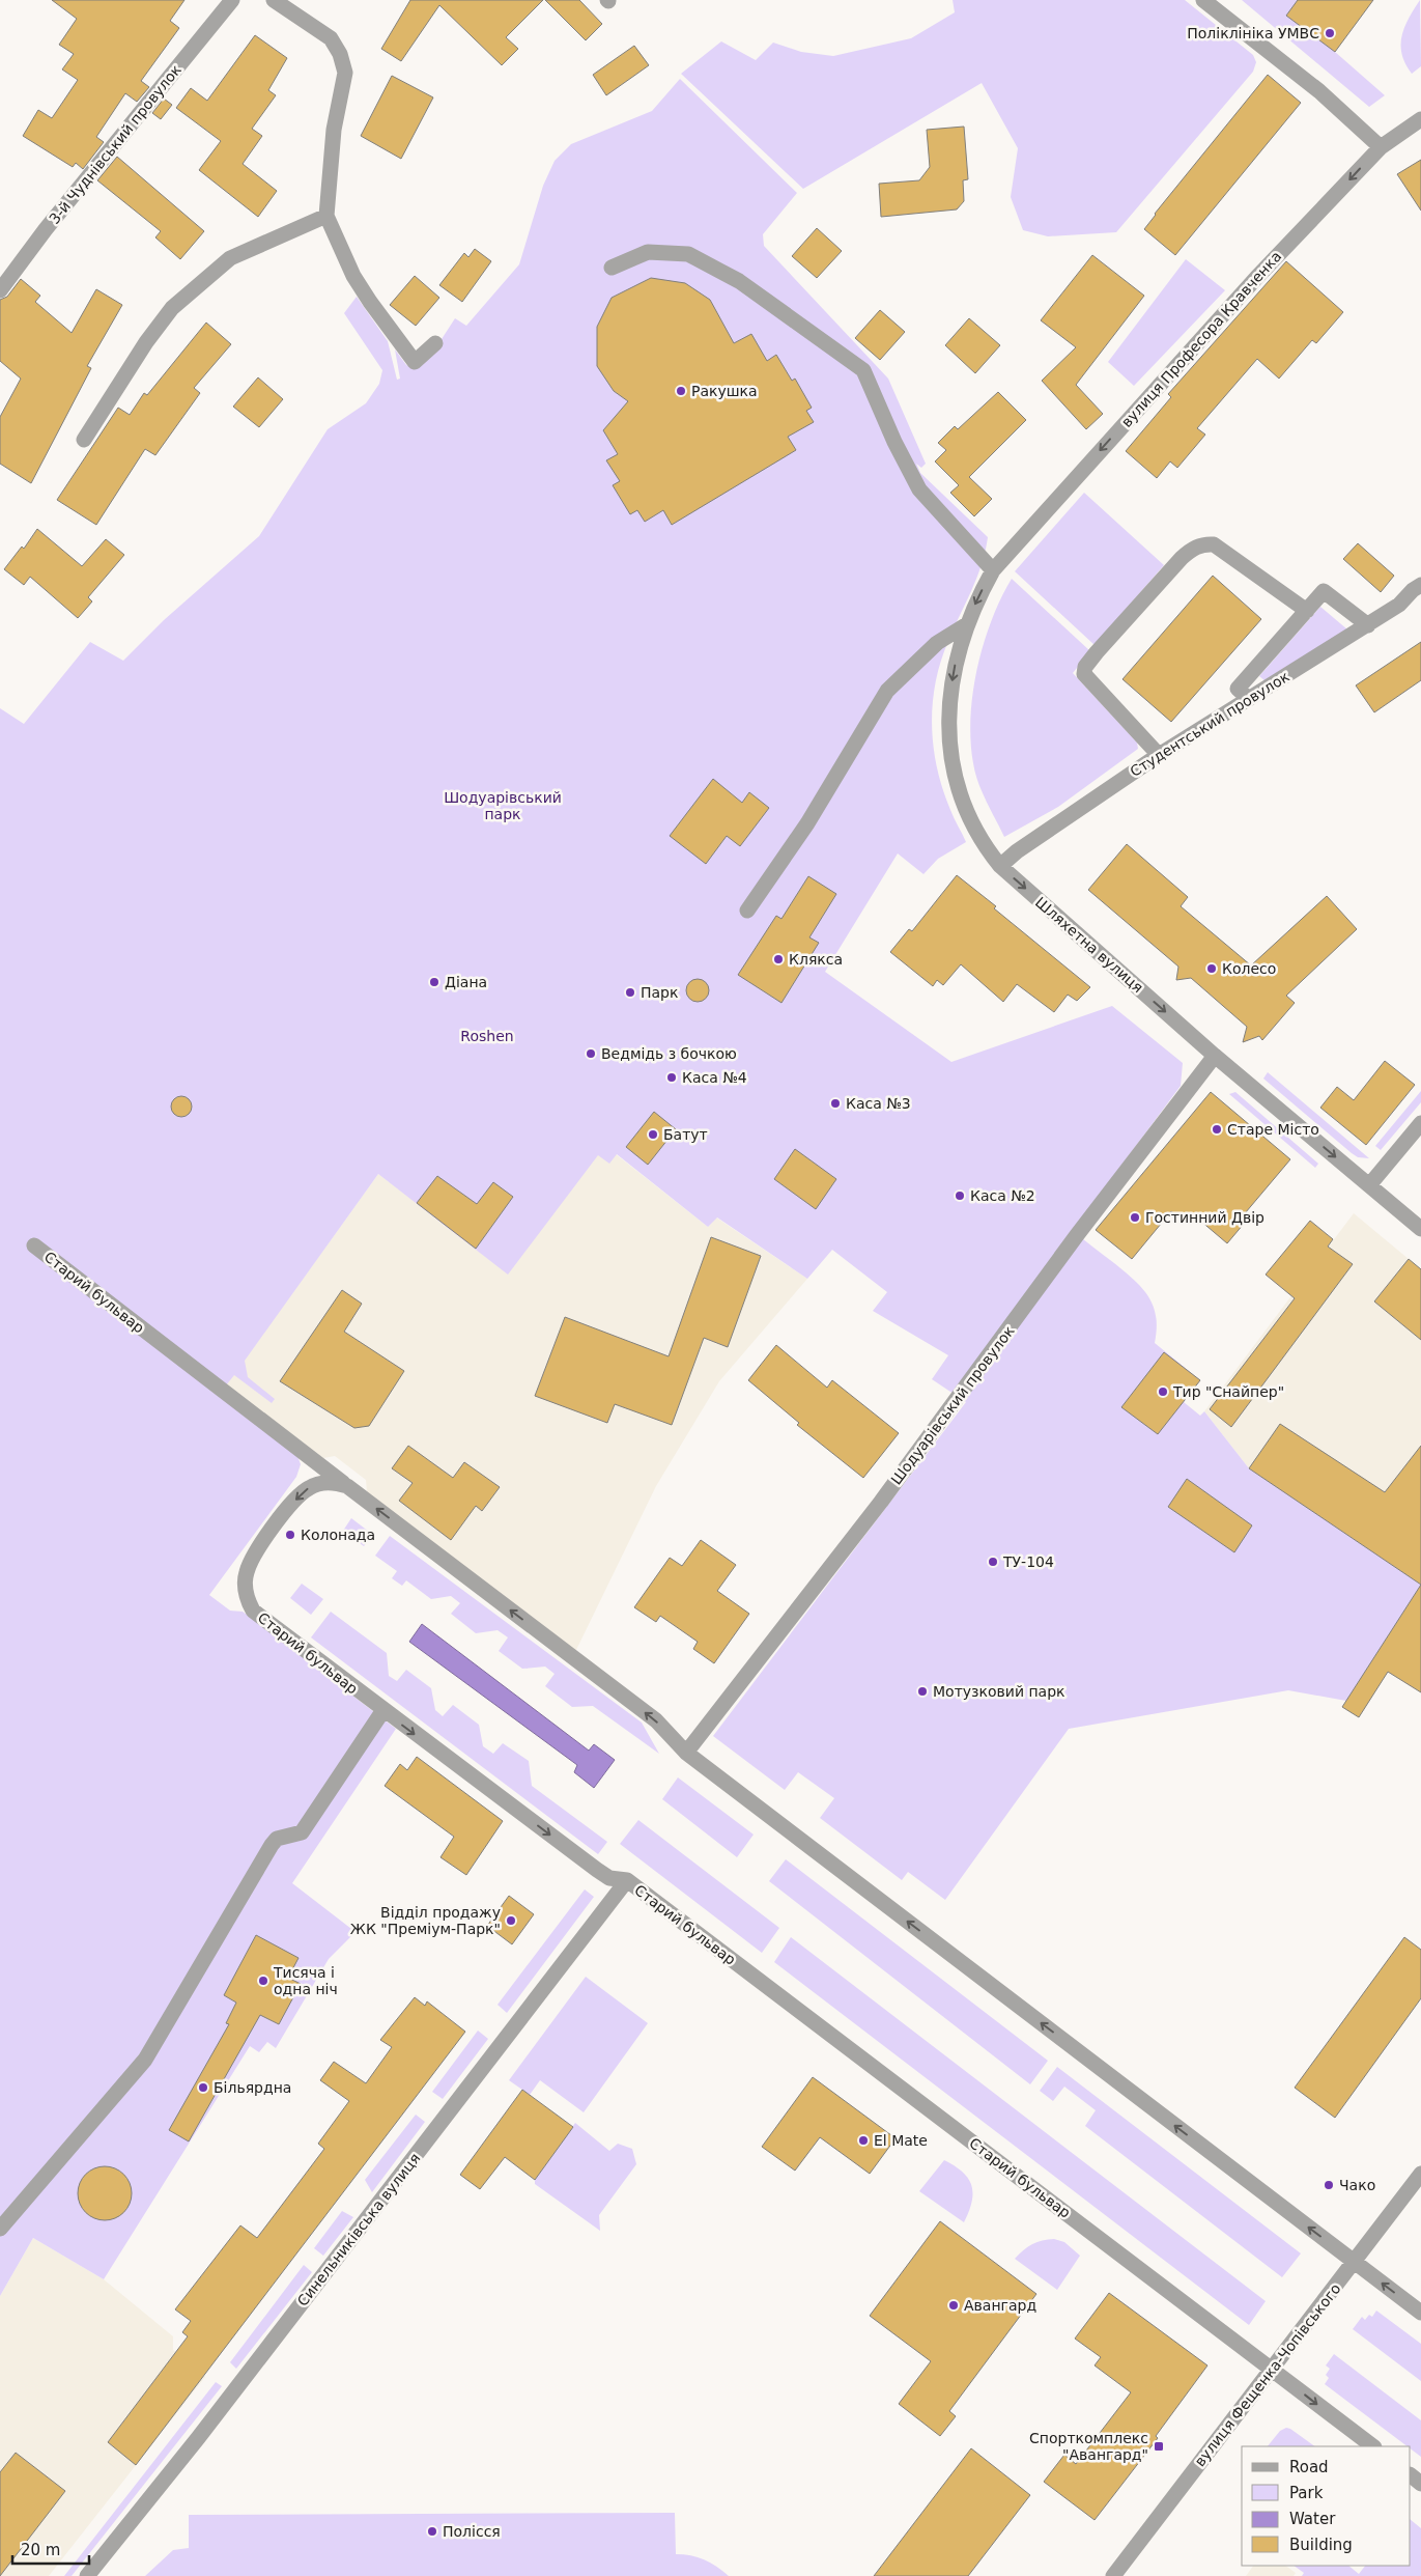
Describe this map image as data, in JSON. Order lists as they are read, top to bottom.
{
  "streets": {
    "street": [
      "3-й Чуднівський провулок",
      "вулиця Професора Кравченка",
      "Студентський провулок",
      "Шляхетна вулиця",
      "Старий бульвар",
      "Шодуарівський провулок",
      "Синельниківська вулиця",
      "вулиця Фещенка-Чопівського"
    ]
  },
  "crossings": [
    ["вулиця Професора Кравченка", "Шляхетна вулиця"],
    ["Студентський провулок", "Шляхетна вулиця"],
    ["Шляхетна вулиця", "Шодуарівський провулок"],
    ["Старий бульвар", "Синельниківська вулиця"],
    ["Старий бульвар", "вулиця Фещенка-Чопівського"]
  ],
  "one_way": ["вулиця Професора Кравченка", "Шляхетна вулиця"],
  "parks": ["Шодуарівський парк", "Roshen"],
  "places": {
    "other": [
      "Поліклініка УМВС",
      "Ракушка",
      "Клякса",
      "Колесо",
      "Діана",
      "Парк",
      "Ведмідь з бочкою",
      "Каса №4",
      "Каса №3",
      "Старе Місто",
      "Батут",
      "Каса №2",
      "Гостинний Двір",
      "Тир \"Снайпер\"",
      "Колонада",
      "ТУ-104",
      "Мотузковий парк",
      "Відділ продажу ЖК \"Преміум-Парк\"",
      "Тисяча і одна ніч",
      "Більярдна",
      "El Mate",
      "Чако",
      "Авангард",
      "Полісся"
    ],
    "transit": ["Спорткомплекс \"Авангард\""]
  },
  "legend": [
    "Road",
    "Park",
    "Water",
    "Building"
  ],
  "scale_bar": "20 m"
}
